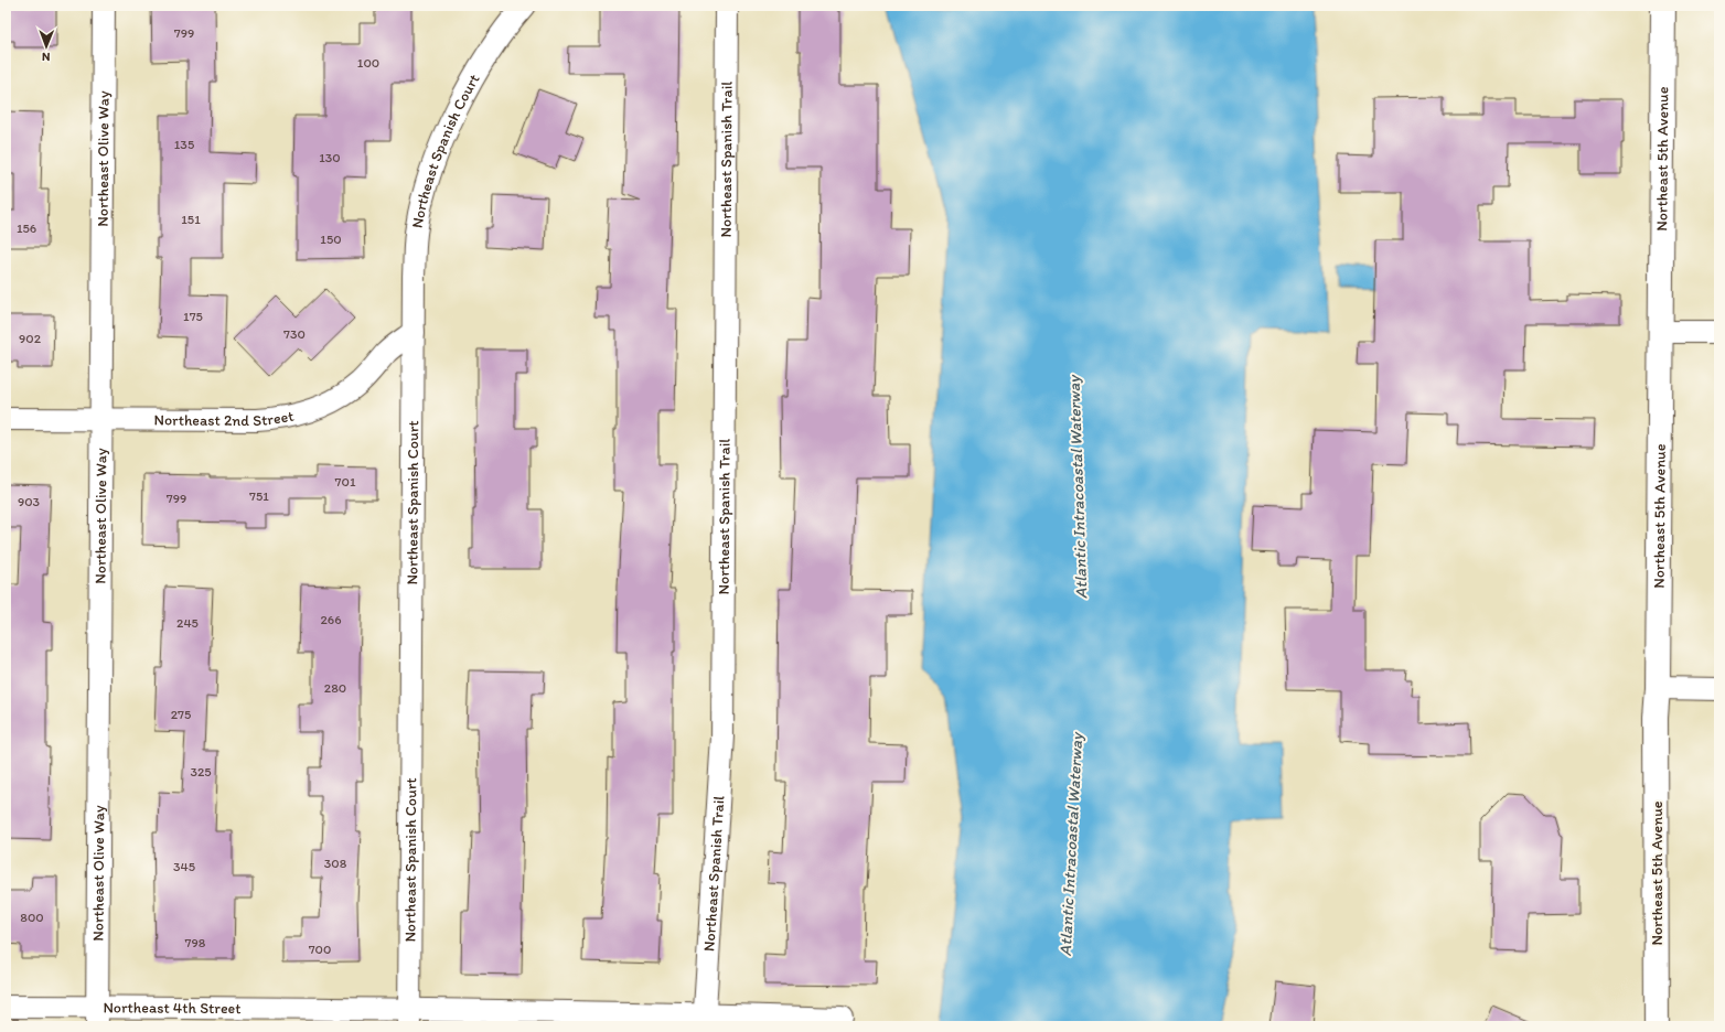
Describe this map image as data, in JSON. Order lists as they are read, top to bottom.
{
  "streets": {
    "street": [
      "Northeast Spanish Court",
      "Northeast Olive Way",
      "Northeast Spanish Trail",
      "Northeast 5th Avenue",
      "Northeast 2nd Street",
      "Northeast 4th Street"
    ]
  },
  "crossings": [
    ["Northeast Spanish Court", "Northeast 2nd Street"],
    ["Northeast Spanish Court", "Northeast 4th Street"],
    ["Northeast Olive Way", "Northeast 2nd Street"],
    ["Northeast Olive Way", "Northeast 4th Street"],
    ["Northeast Spanish Trail", "Northeast 4th Street"]
  ],
  "water": ["Atlantic Intracoastal Waterway"],
  "house_numbers": [
    "799",
    "100",
    "135",
    "130",
    "151",
    "156",
    "150",
    "175",
    "730",
    "902",
    "701",
    "751",
    "799",
    "903",
    "266",
    "245",
    "280",
    "275",
    "325",
    "308",
    "345",
    "800",
    "798",
    "700"
  ],
  "north": "bottom"
}
